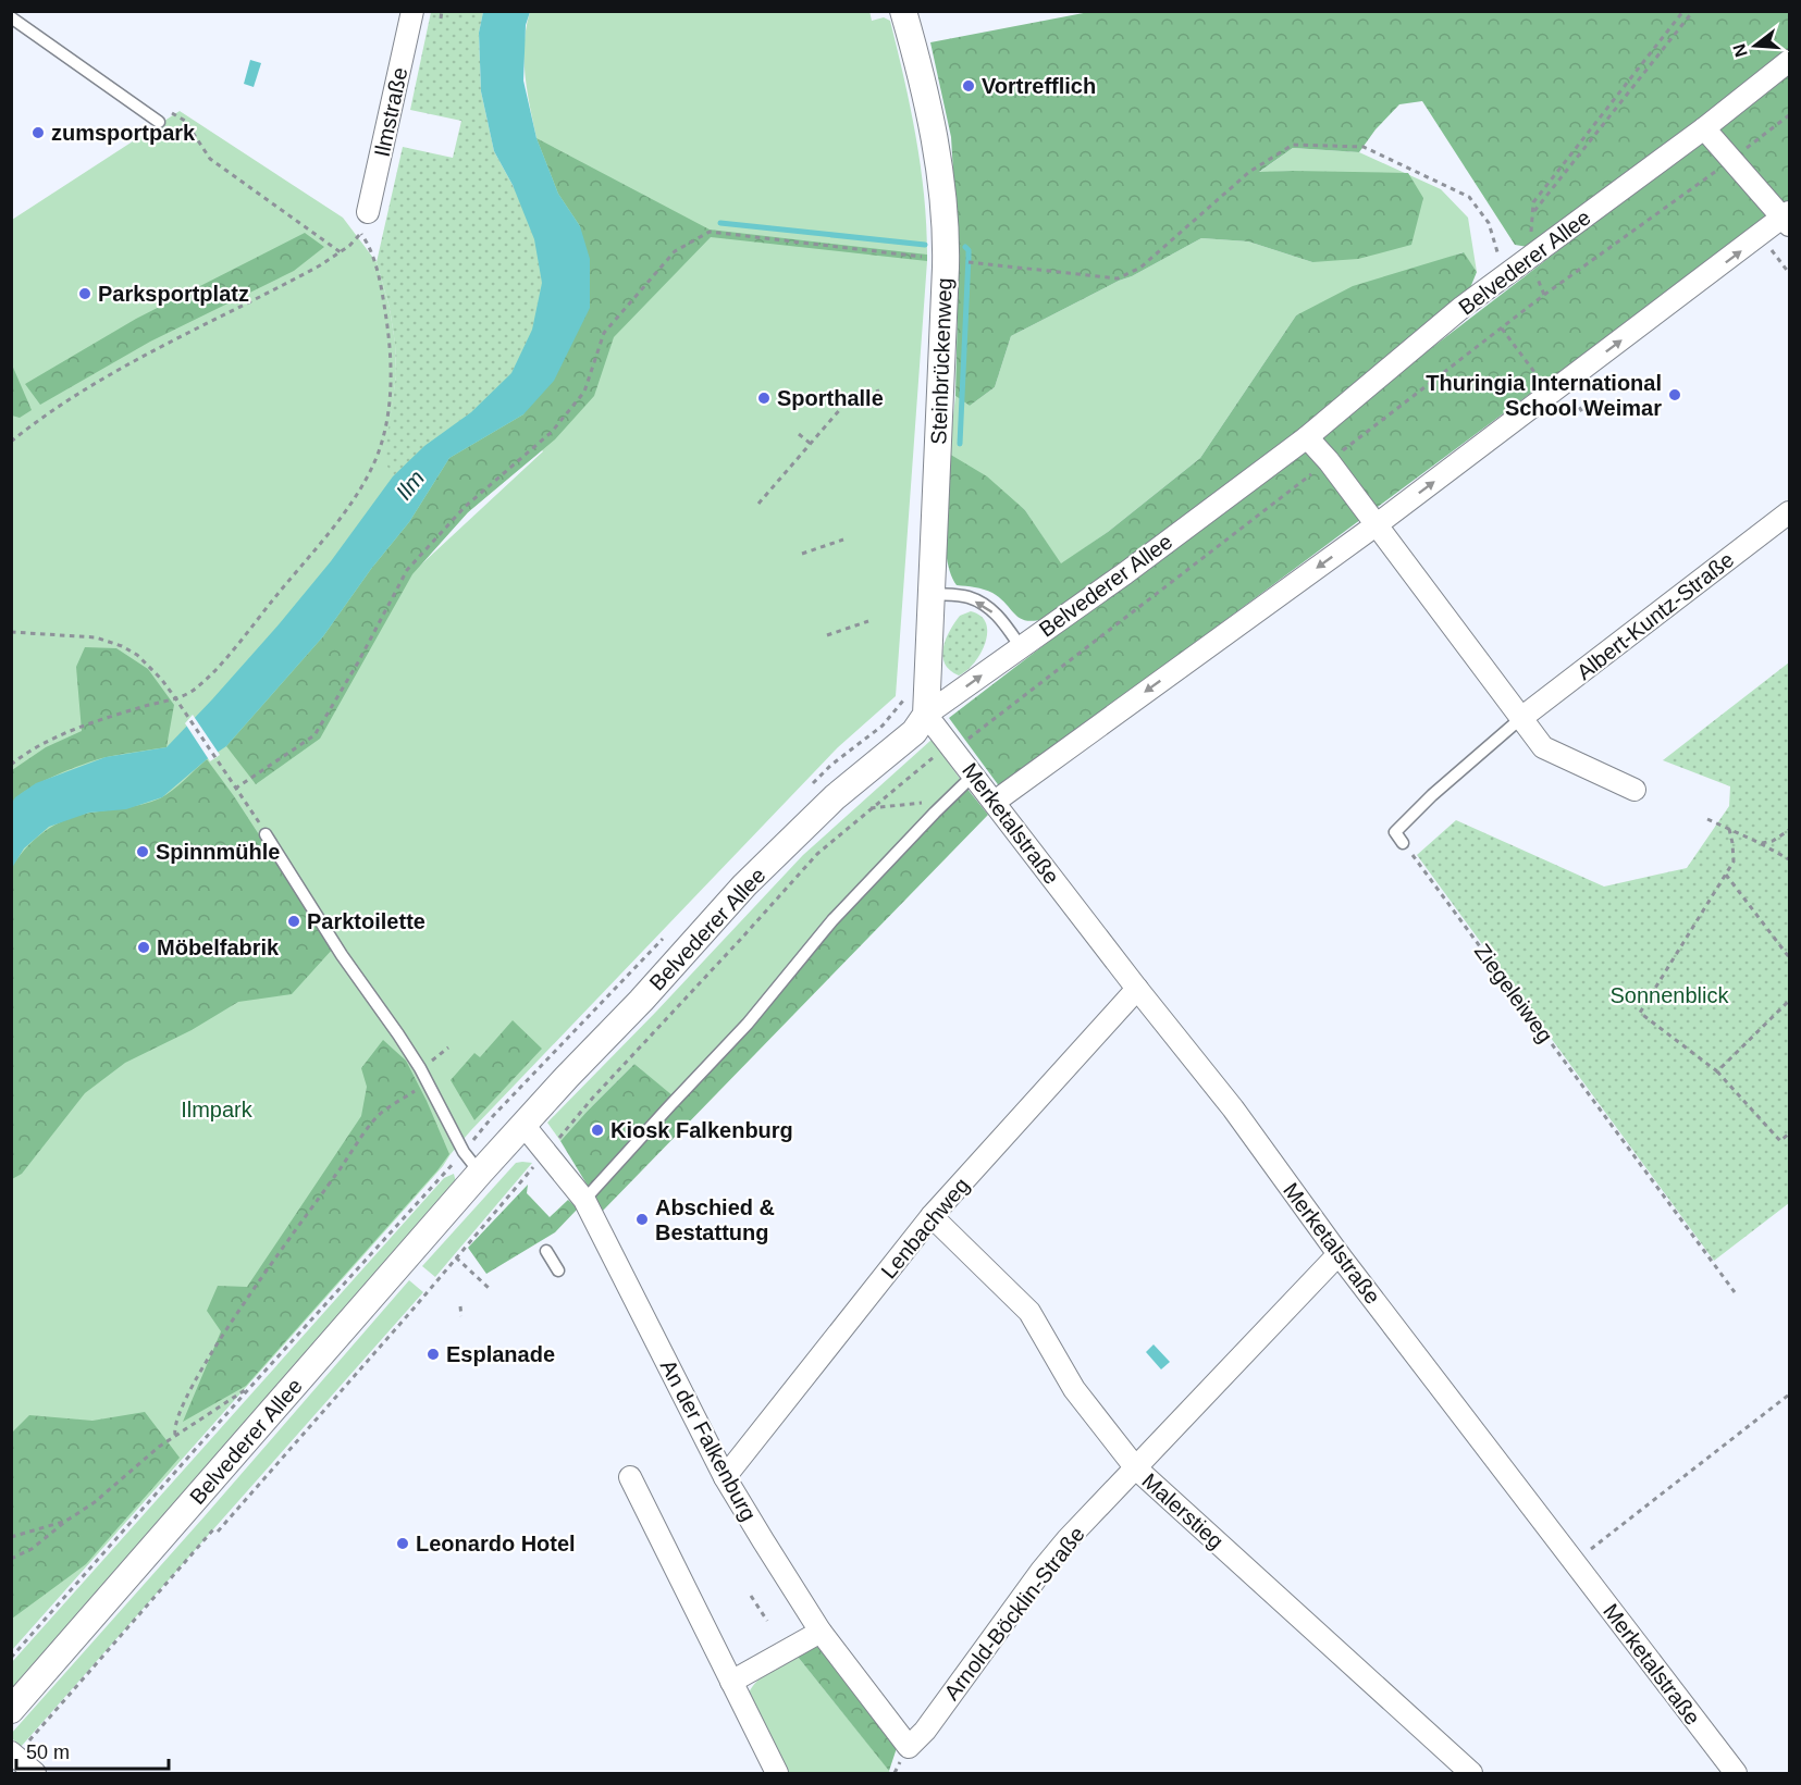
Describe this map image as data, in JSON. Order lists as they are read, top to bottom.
{
  "streets": {
    "street": [
      "Ilmstraße",
      "Belvederer Allee",
      "Steinbrückenweg",
      "Albert-Kuntz-Straße",
      "Merketalstraße",
      "Lenbachweg",
      "An der Falkenburg",
      "Malerstieg",
      "Arnold-Böcklin-Straße"
    ],
    "path": ["Ziegeleiweg"]
  },
  "crossings": [
    ["Belvederer Allee", "Steinbrückenweg"],
    ["Belvederer Allee", "Merketalstraße"],
    ["Belvederer Allee", "An der Falkenburg"],
    ["Steinbrückenweg", "Merketalstraße"],
    ["Merketalstraße", "Lenbachweg"],
    ["Merketalstraße", "Arnold-Böcklin-Straße"],
    ["Lenbachweg", "An der Falkenburg"],
    ["Lenbachweg", "Malerstieg"],
    ["An der Falkenburg", "Arnold-Böcklin-Straße"],
    ["Malerstieg", "Arnold-Böcklin-Straße"]
  ],
  "water": ["Ilm"],
  "parks": ["Sonnenblick", "Ilmpark"],
  "places": [
    "Vortrefflich",
    "zumsportpark",
    "Parksportplatz",
    "Thuringia International School Weimar",
    "Sporthalle",
    "Spinnmühle",
    "Parktoilette",
    "Möbelfabrik",
    "Kiosk Falkenburg",
    "Abschied & Bestattung",
    "Esplanade",
    "Leonardo Hotel"
  ],
  "scale_bar": "50 m",
  "north": "left"
}
